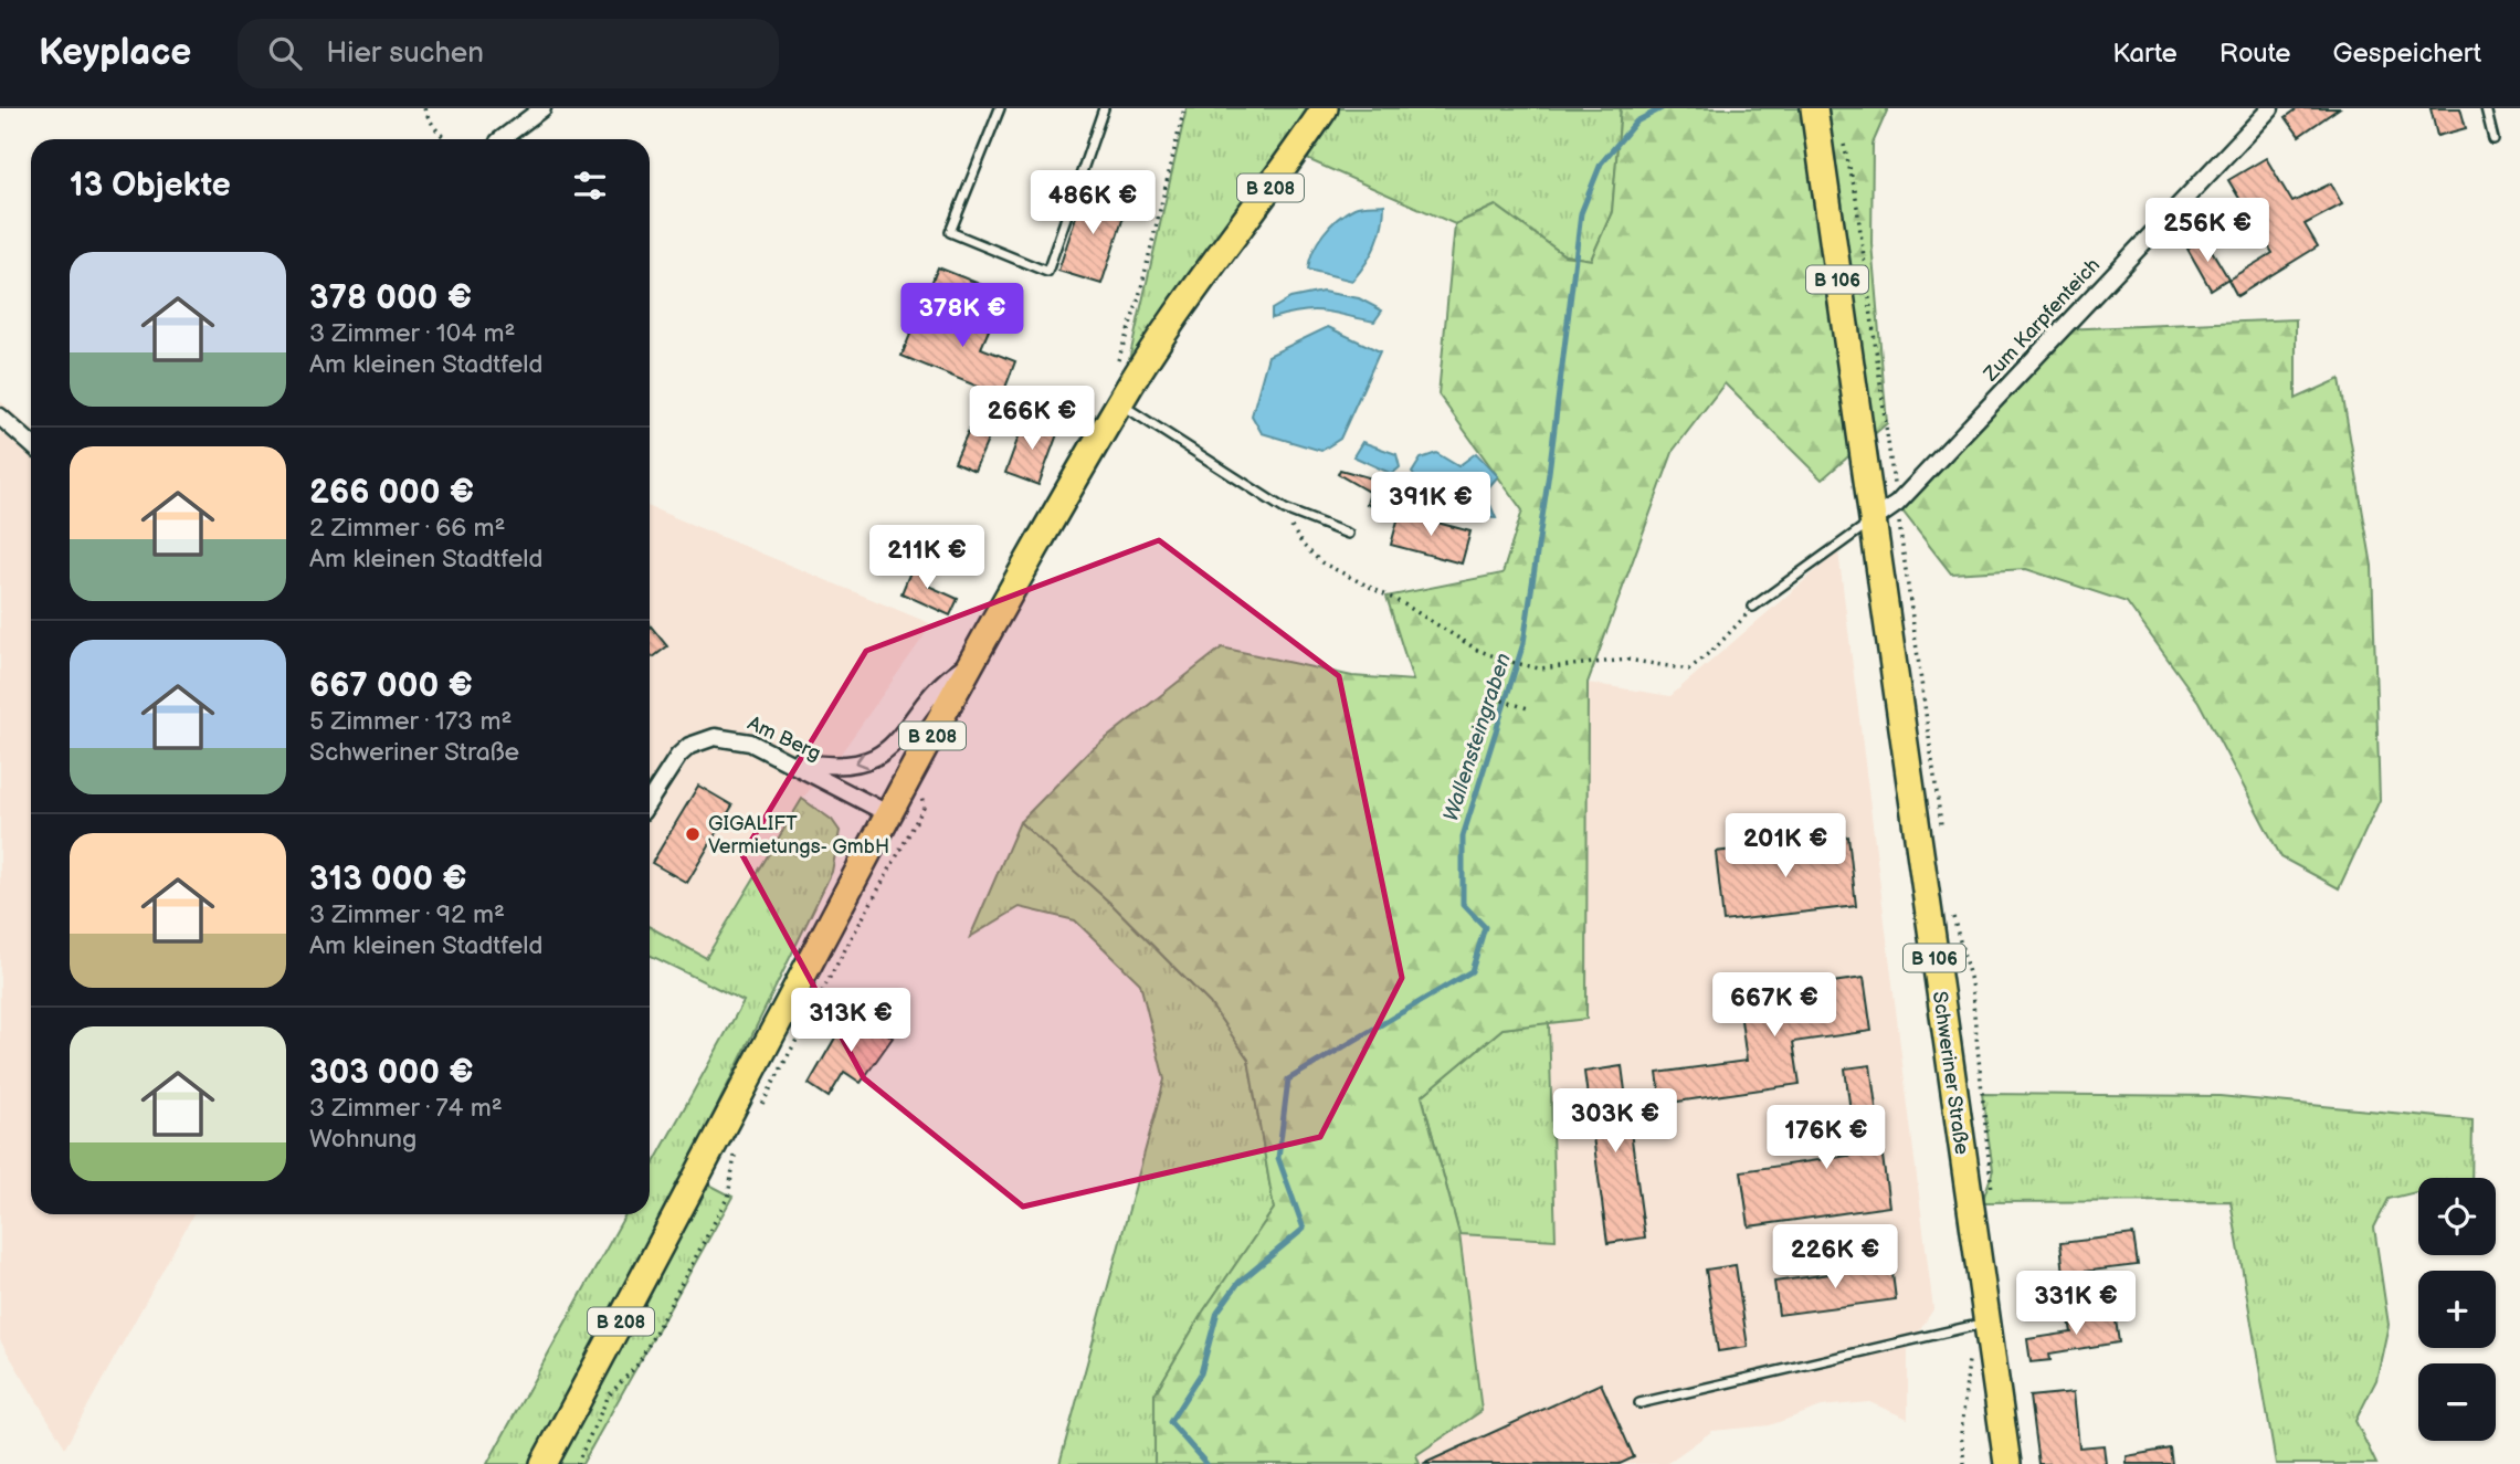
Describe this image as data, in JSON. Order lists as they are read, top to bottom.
{
  "streets": {
    "main road": ["B 208", "B 106", "Schweriner Straße"],
    "street": ["Zum Karpfenteich", "Am Berg"]
  },
  "crossings": [
    ["B 208", "Am Berg"],
    ["Zum Karpfenteich", "Schweriner Straße"]
  ],
  "water": ["Wallensteingraben"],
  "places": ["GIGALIFT Vermietungs- GmbH"],
  "page": {
    "header": "Keyplace",
    "search": "Hier suchen",
    "nav": ["Karte", "Route", "Gespeichert"],
    "heading": "13 Objekte",
    "price": [
      "486K €",
      "256K €",
      "378K €",
      "266K €",
      "391K €",
      "211K €",
      "201K €",
      "667K €",
      "313K €",
      "303K €",
      "176K €",
      "226K €",
      "331K €"
    ],
    "list": [
      {
        "name": "378 000 €",
        "note": "3 Zimmer · 104 m² · Am kleinen Stadtfeld"
      },
      {
        "name": "266 000 €",
        "note": "2 Zimmer · 66 m² · Am kleinen Stadtfeld"
      },
      {
        "name": "667 000 €",
        "note": "5 Zimmer · 173 m² · Schweriner Straße"
      },
      {
        "name": "313 000 €",
        "note": "3 Zimmer · 92 m² · Am kleinen Stadtfeld"
      },
      {
        "name": "303 000 €",
        "note": "3 Zimmer · 74 m² · Wohnung"
      }
    ],
    "map_buttons": ["+", "−"]
  }
}
